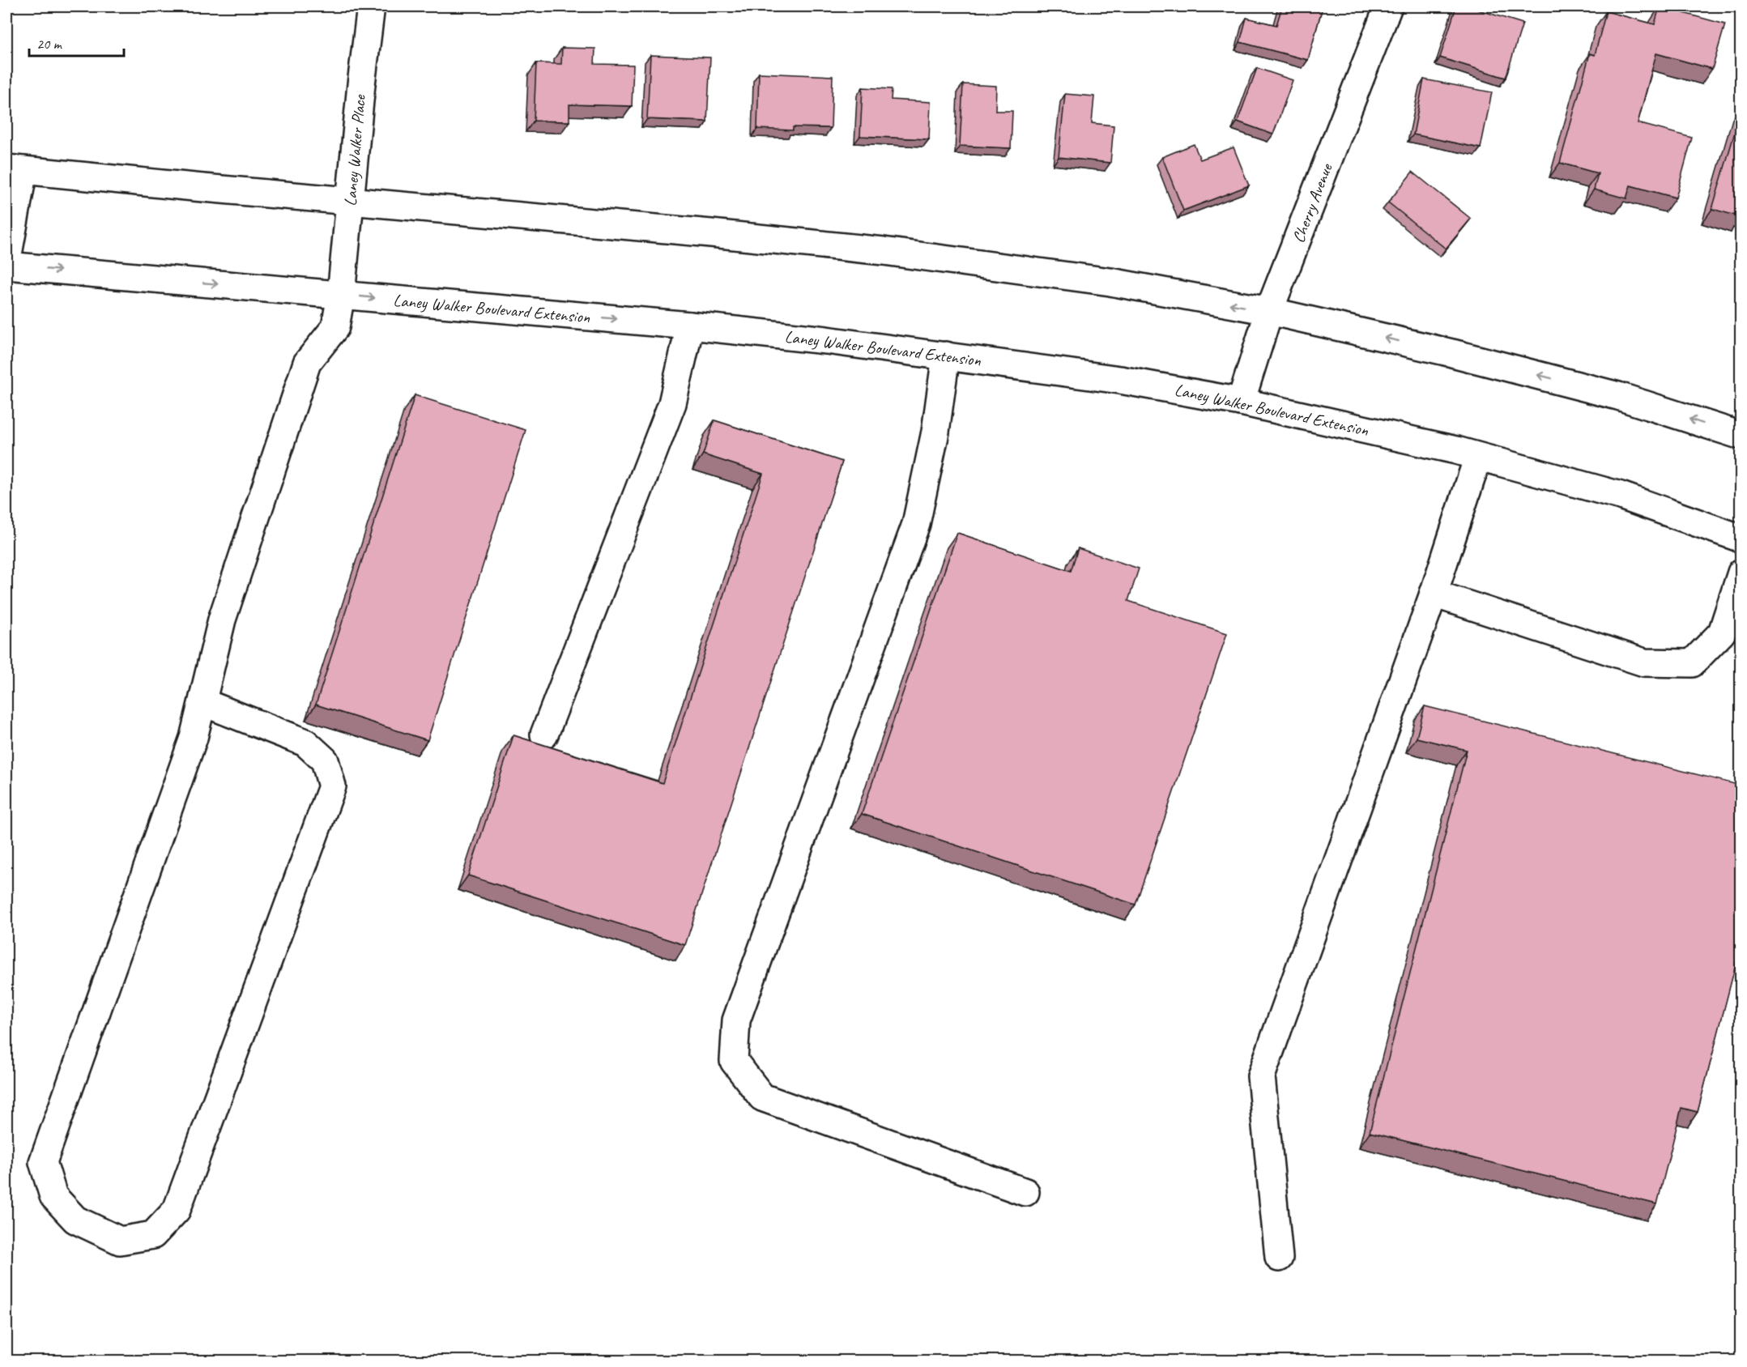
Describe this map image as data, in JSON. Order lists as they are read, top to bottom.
{
  "streets": {
    "main road": ["Laney Walker Place", "Cherry Avenue", "Laney Walker Boulevard Extension"]
  },
  "crossings": [
    ["Laney Walker Place", "Laney Walker Boulevard Extension"],
    ["Cherry Avenue", "Laney Walker Boulevard Extension"]
  ],
  "scale_bar": "20 m"
}
